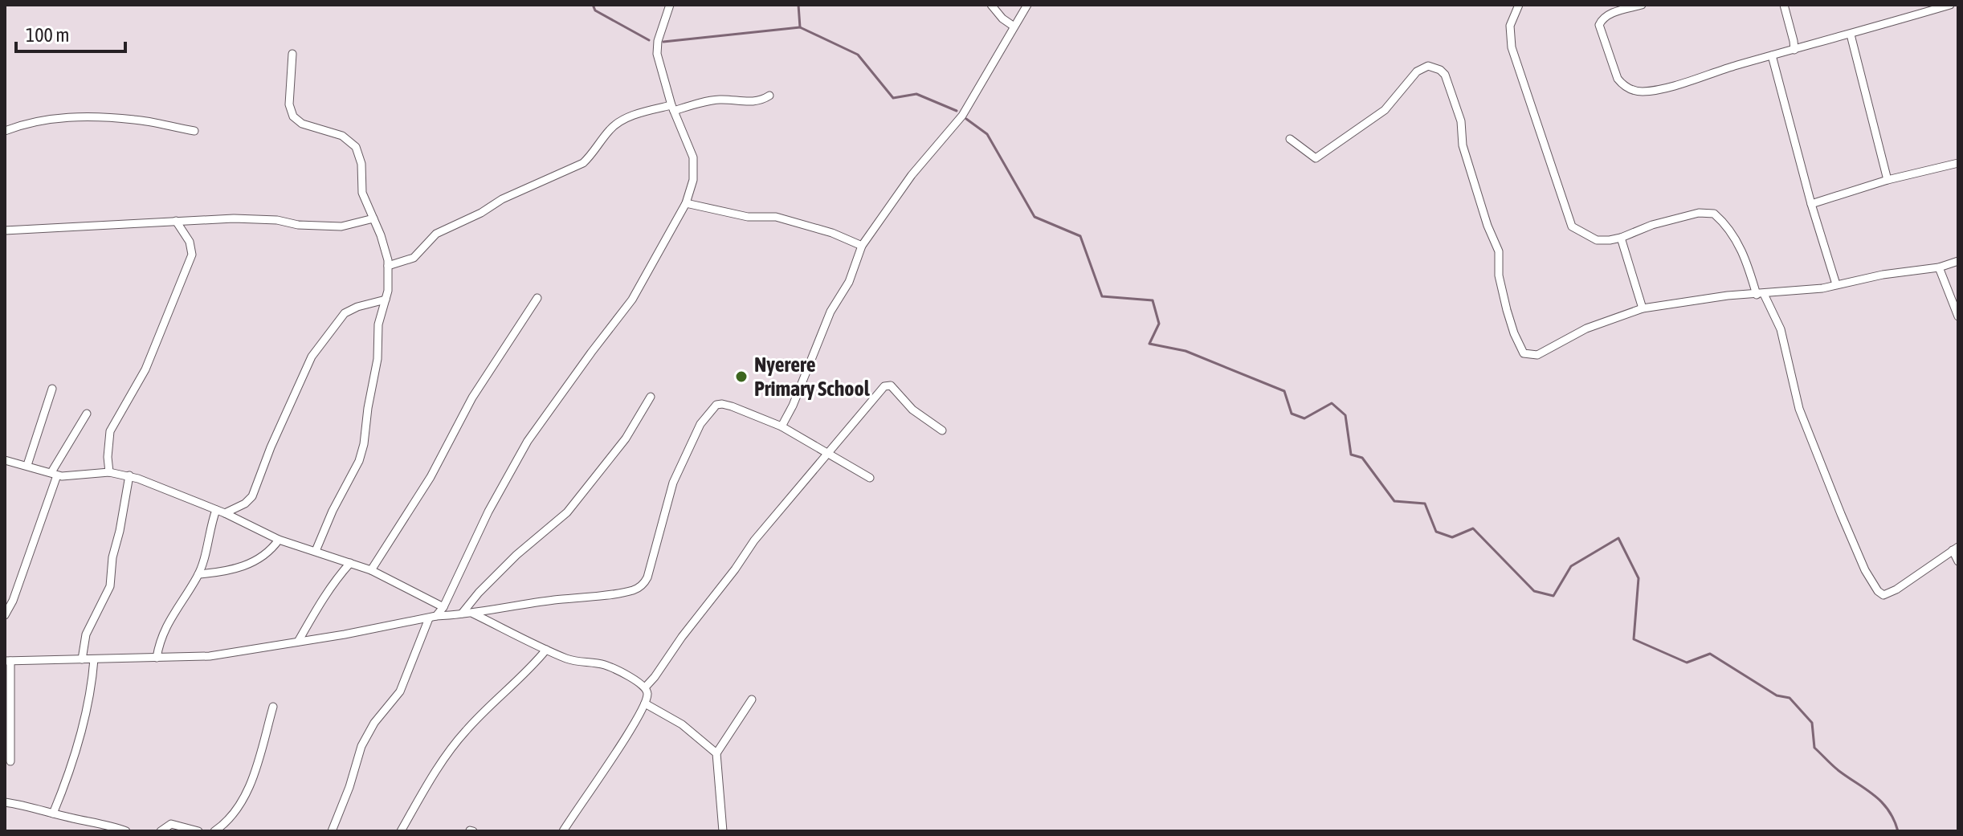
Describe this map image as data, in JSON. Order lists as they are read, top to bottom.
{
  "places": ["Nyerere Primary School"],
  "scale_bar": "100 m"
}
